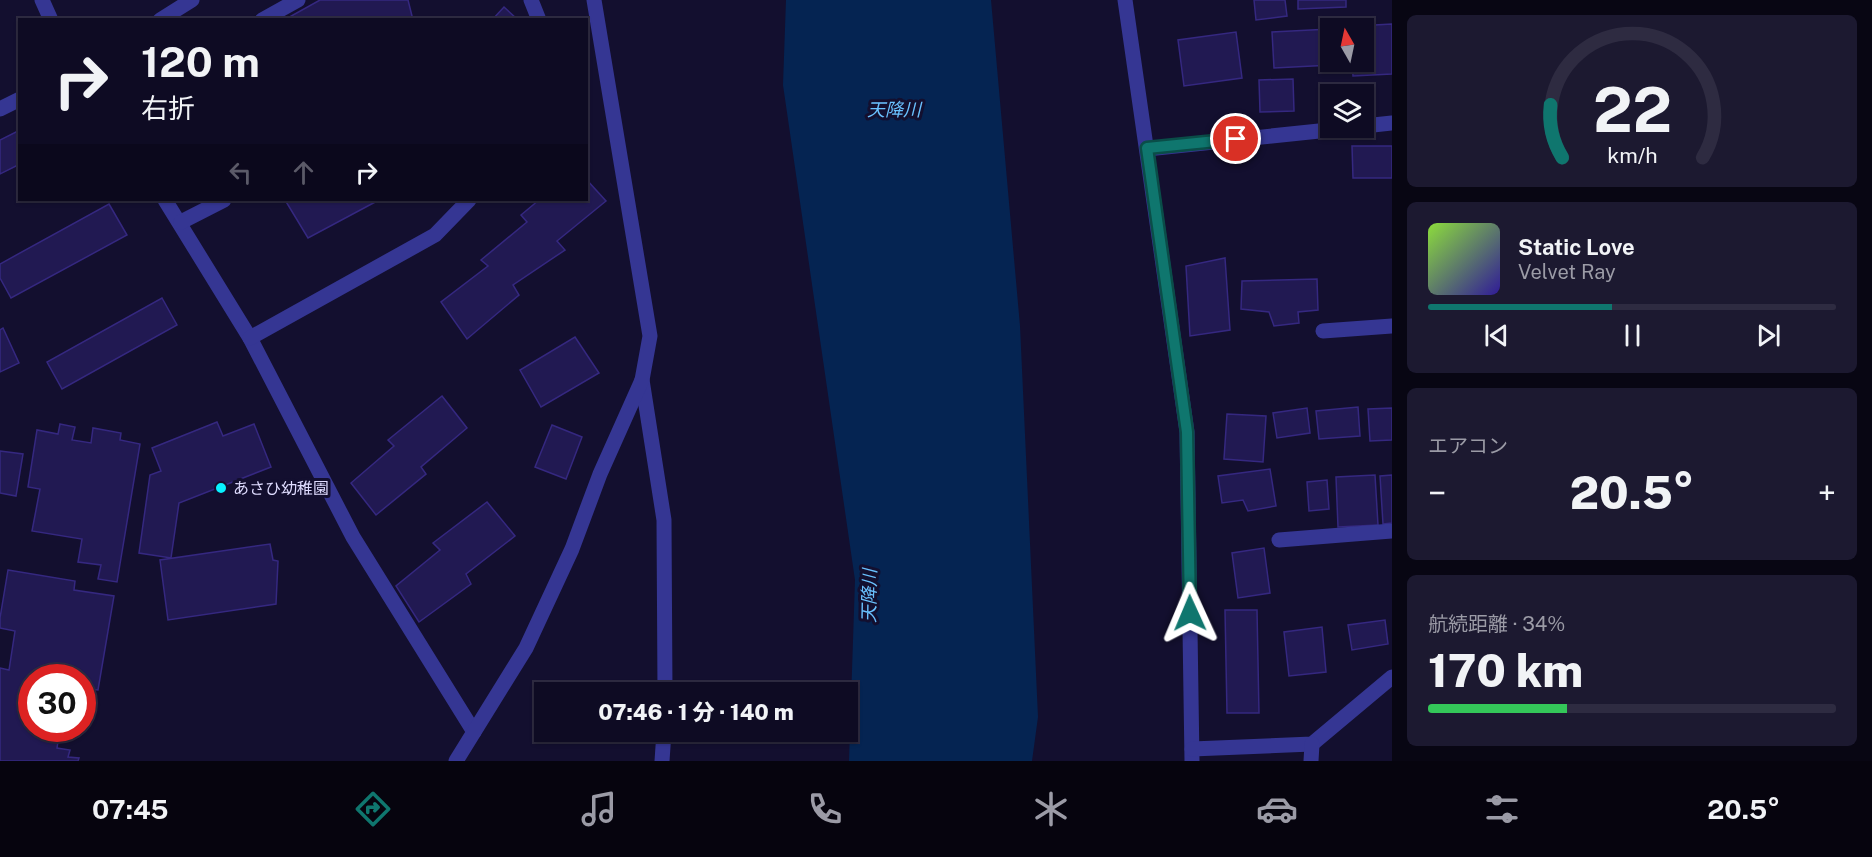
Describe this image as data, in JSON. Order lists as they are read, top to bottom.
{
  "water": ["天降川"],
  "places": ["あさひ幼稚園"],
  "north": "top",
  "page": {
    "turn": ["120 m", "右折"],
    "song": ["Static Love", "Velvet Ray"],
    "tile": [
      "エアコン",
      ["航続距離 · 34%", "170 km"]
    ],
    "heat": ["−", "20.5°", "+"],
    "limit": "30",
    "trip": "07:46 · 1 分 · 140 m",
    "tabs": ["07:45", "20.5°"],
    "gauge": ["22", "km/h"]
  }
}
